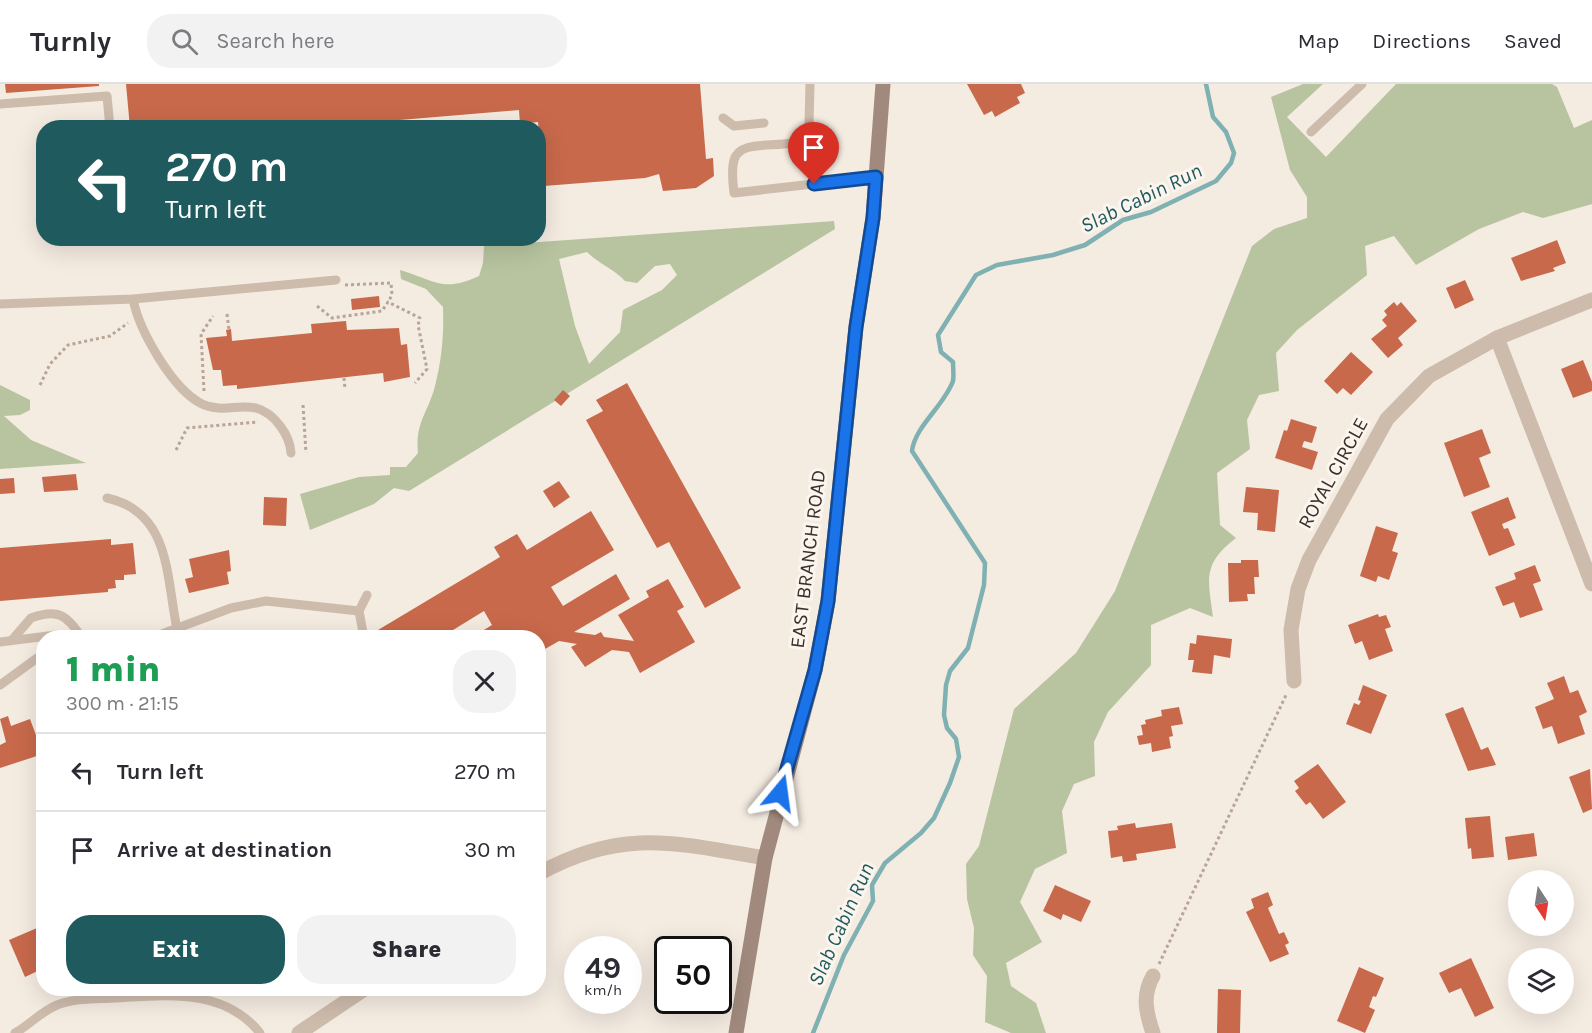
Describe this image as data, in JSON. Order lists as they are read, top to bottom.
{
  "streets": {
    "main road": ["EAST BRANCH ROAD"],
    "street": ["ROYAL CIRCLE"]
  },
  "water": ["Slab Cabin Run"],
  "north": "bottom",
  "page": {
    "header": "Turnly",
    "search": "Search here",
    "nav": ["Map", "Directions", "Saved"],
    "turn": ["270 m", "Turn left"],
    "heading": ["1 min", "300 m · 21:15"],
    "list": [
      {
        "name": "Turn left",
        "value": "270 m"
      },
      {
        "name": "Arrive at destination",
        "value": "30 m"
      }
    ],
    "buttons": ["Exit", "Share"],
    "speed": "49 km/h",
    "limit": "50"
  }
}
